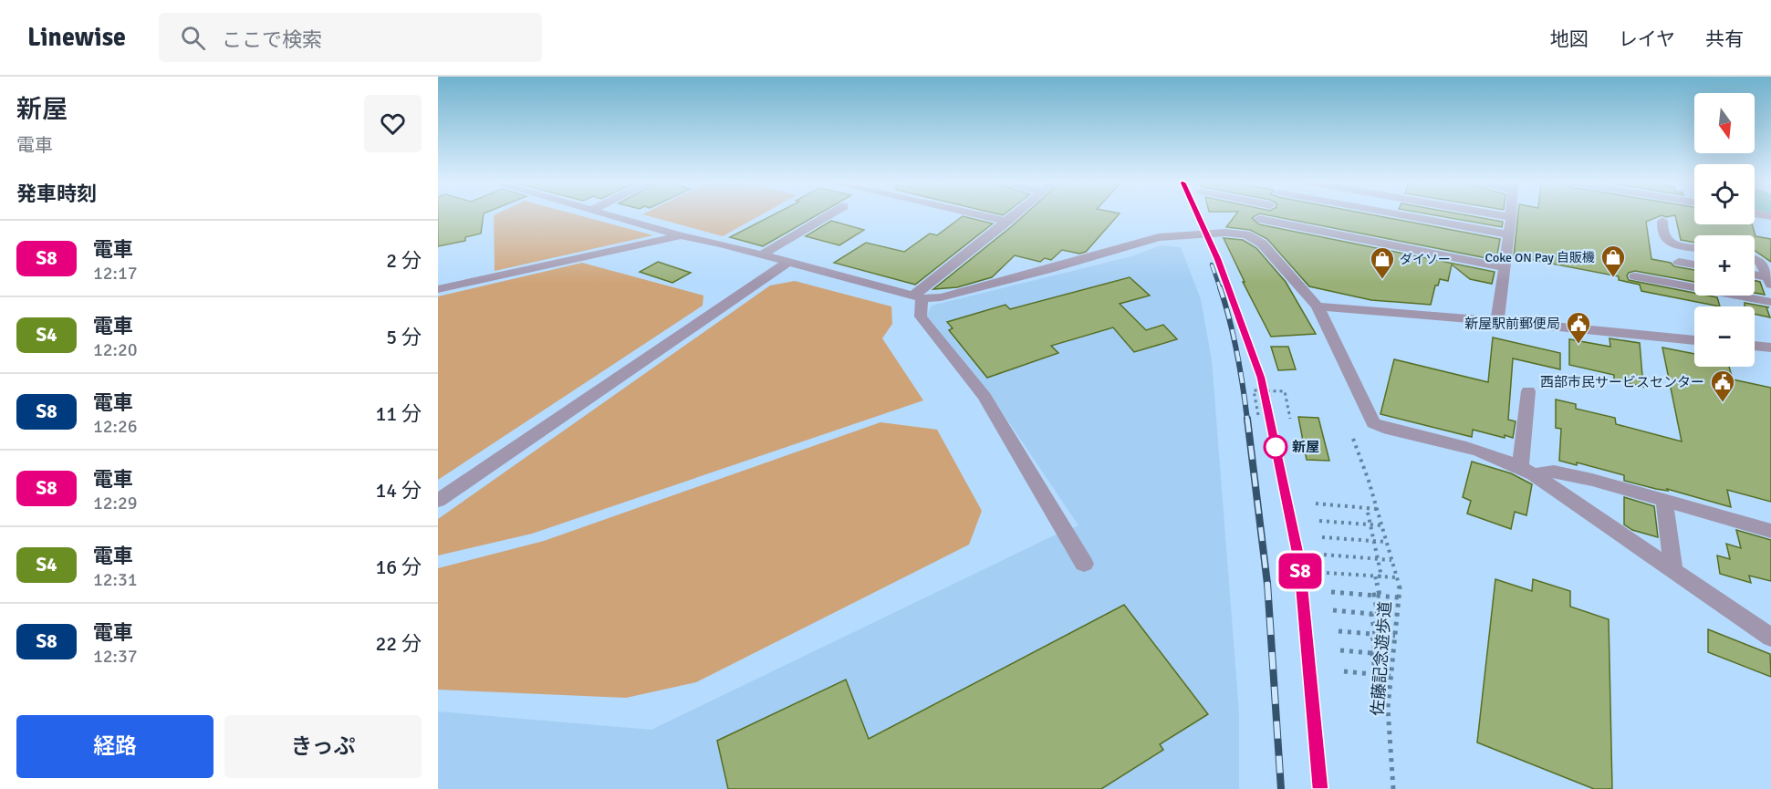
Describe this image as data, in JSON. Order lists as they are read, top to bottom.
{
  "streets": {
    "path": ["佐藤記念遊歩道"]
  },
  "places": {
    "shop": ["Coke ON Pay 自販機", "ダイソー"],
    "public building": ["新屋駅前郵便局", "西部市民サービスセンター"],
    "other": ["新屋"]
  },
  "north": "bottom",
  "page": {
    "header": "Linewise",
    "search": "ここで検索",
    "nav": ["地図", "レイヤ", "共有"],
    "heading": [
      ["新屋", "電車"],
      "発車時刻"
    ],
    "on_map": "S8",
    "map_buttons": ["+", "−"],
    "list": [
      {
        "mark": "S8",
        "name": "電車",
        "note": "12:17",
        "value": "2 分"
      },
      {
        "mark": "S4",
        "name": "電車",
        "note": "12:20",
        "value": "5 分"
      },
      {
        "mark": "S8",
        "name": "電車",
        "note": "12:26",
        "value": "11 分"
      },
      {
        "mark": "S8",
        "name": "電車",
        "note": "12:29",
        "value": "14 分"
      },
      {
        "mark": "S4",
        "name": "電車",
        "note": "12:31",
        "value": "16 分"
      },
      {
        "mark": "S8",
        "name": "電車",
        "note": "12:37",
        "value": "22 分"
      }
    ],
    "buttons": ["経路", "きっぷ"]
  }
}
